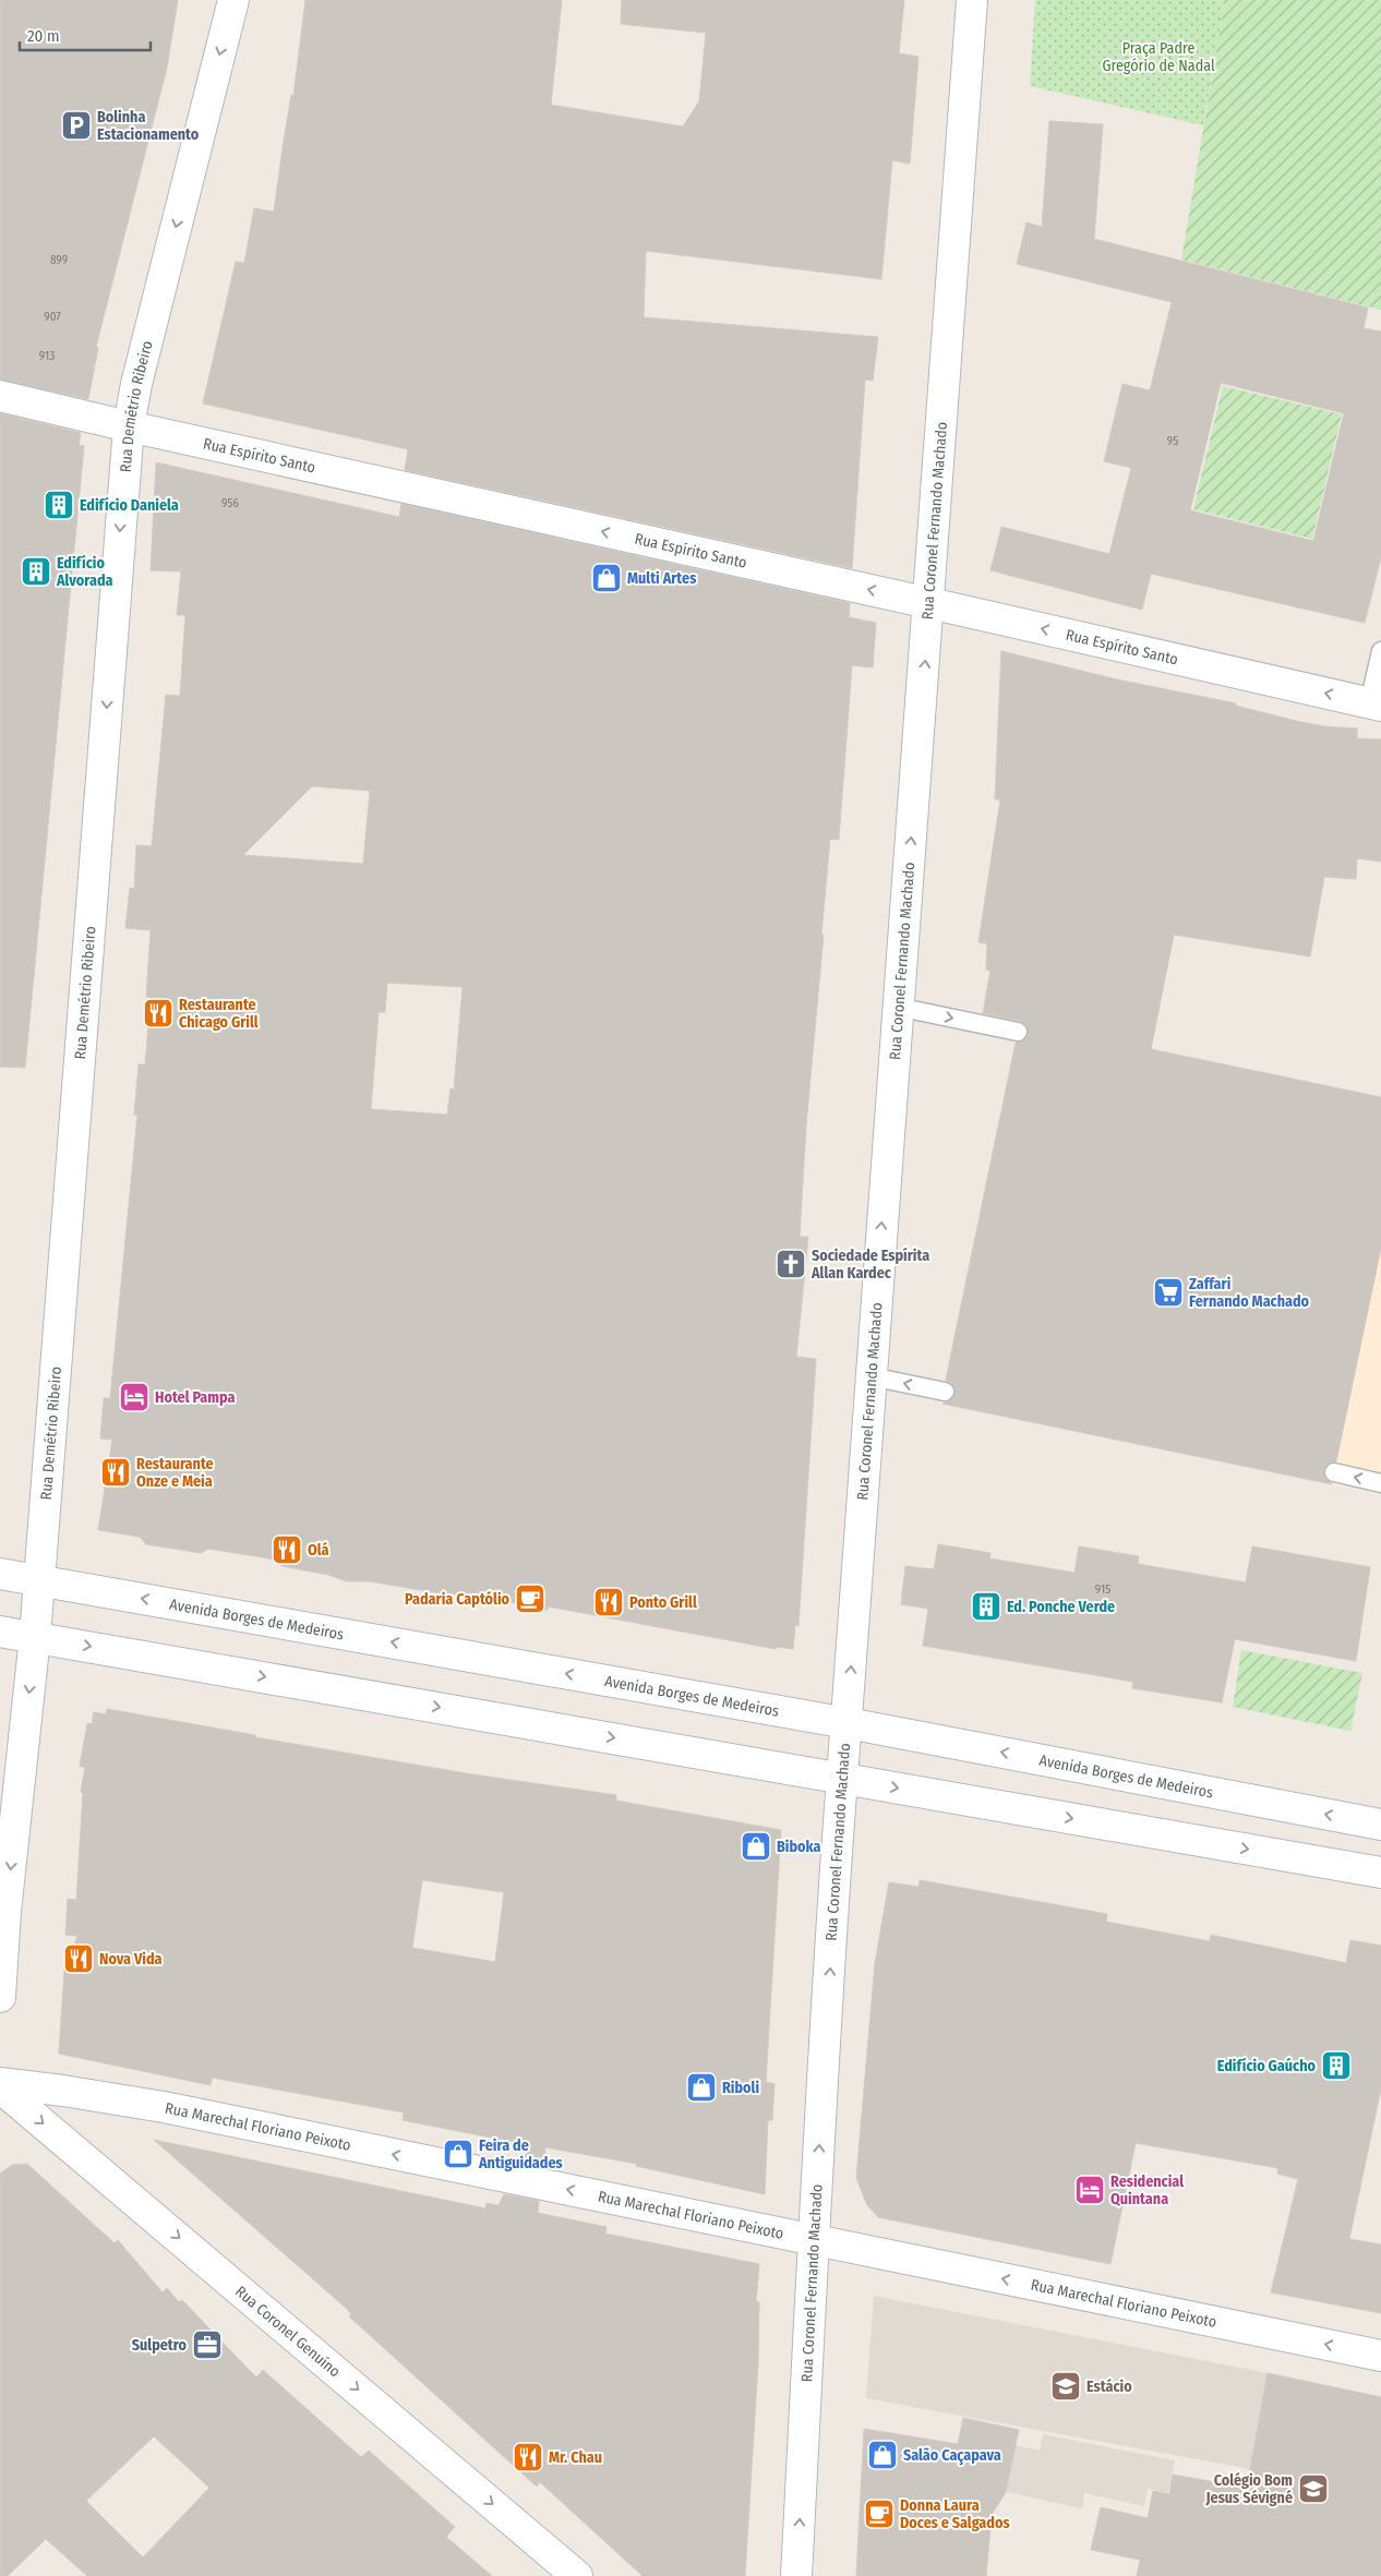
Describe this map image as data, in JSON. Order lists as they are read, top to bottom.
{
  "streets": {
    "street": [
      "Rua Demétrio Ribeiro",
      "Rua Espírito Santo",
      "Rua Coronel Fernando Machado",
      "Avenida Borges de Medeiros",
      "Rua Marechal Floriano Peixoto",
      "Rua Coronel Genuíno"
    ]
  },
  "crossings": [
    ["Rua Demétrio Ribeiro", "Rua Espírito Santo"],
    ["Rua Demétrio Ribeiro", "Avenida Borges de Medeiros"],
    ["Rua Espírito Santo", "Rua Coronel Fernando Machado"],
    ["Rua Coronel Fernando Machado", "Avenida Borges de Medeiros"],
    ["Rua Coronel Fernando Machado", "Rua Marechal Floriano Peixoto"],
    ["Rua Marechal Floriano Peixoto", "Rua Coronel Genuíno"]
  ],
  "one_way": [
    "Rua Demétrio Ribeiro",
    "Rua Espírito Santo",
    "Rua Coronel Fernando Machado",
    "Rua Marechal Floriano Peixoto",
    "Rua Coronel Genuíno"
  ],
  "parks": ["Praça Padre Gregório de Nadal"],
  "places": {
    "parking": ["Bolinha Estacionamento"],
    "building": [
      "Edifício Daniela",
      "Edifício Alvorada",
      "Ed. Ponche Verde",
      "Edifício Gaúcho"
    ],
    "shop": [
      "Multi Artes",
      "Biboka",
      "Riboli",
      "Feira de Antiguidades",
      "Salão Caçapava"
    ],
    "restaurant": [
      "Restaurante Chicago Grill",
      "Restaurante Onze e Meia",
      "Olá",
      "Ponto Grill",
      "Nova Vida",
      "Mr. Chau"
    ],
    "church": ["Sociedade Espírita Allan Kardec"],
    "supermarket": ["Zaffari Fernando Machado"],
    "hotel": ["Hotel Pampa", "Residencial Quintana"],
    "cafe": ["Padaria Captólio", "Donna Laura Doces e Salgados"],
    "office": ["Sulpetro"],
    "school or university": ["Estácio", "Colégio Bom Jesus Sévigné"]
  },
  "house_numbers": [
    "899",
    "907",
    "913",
    "95",
    "956",
    "915"
  ],
  "scale_bar": "20 m"
}
